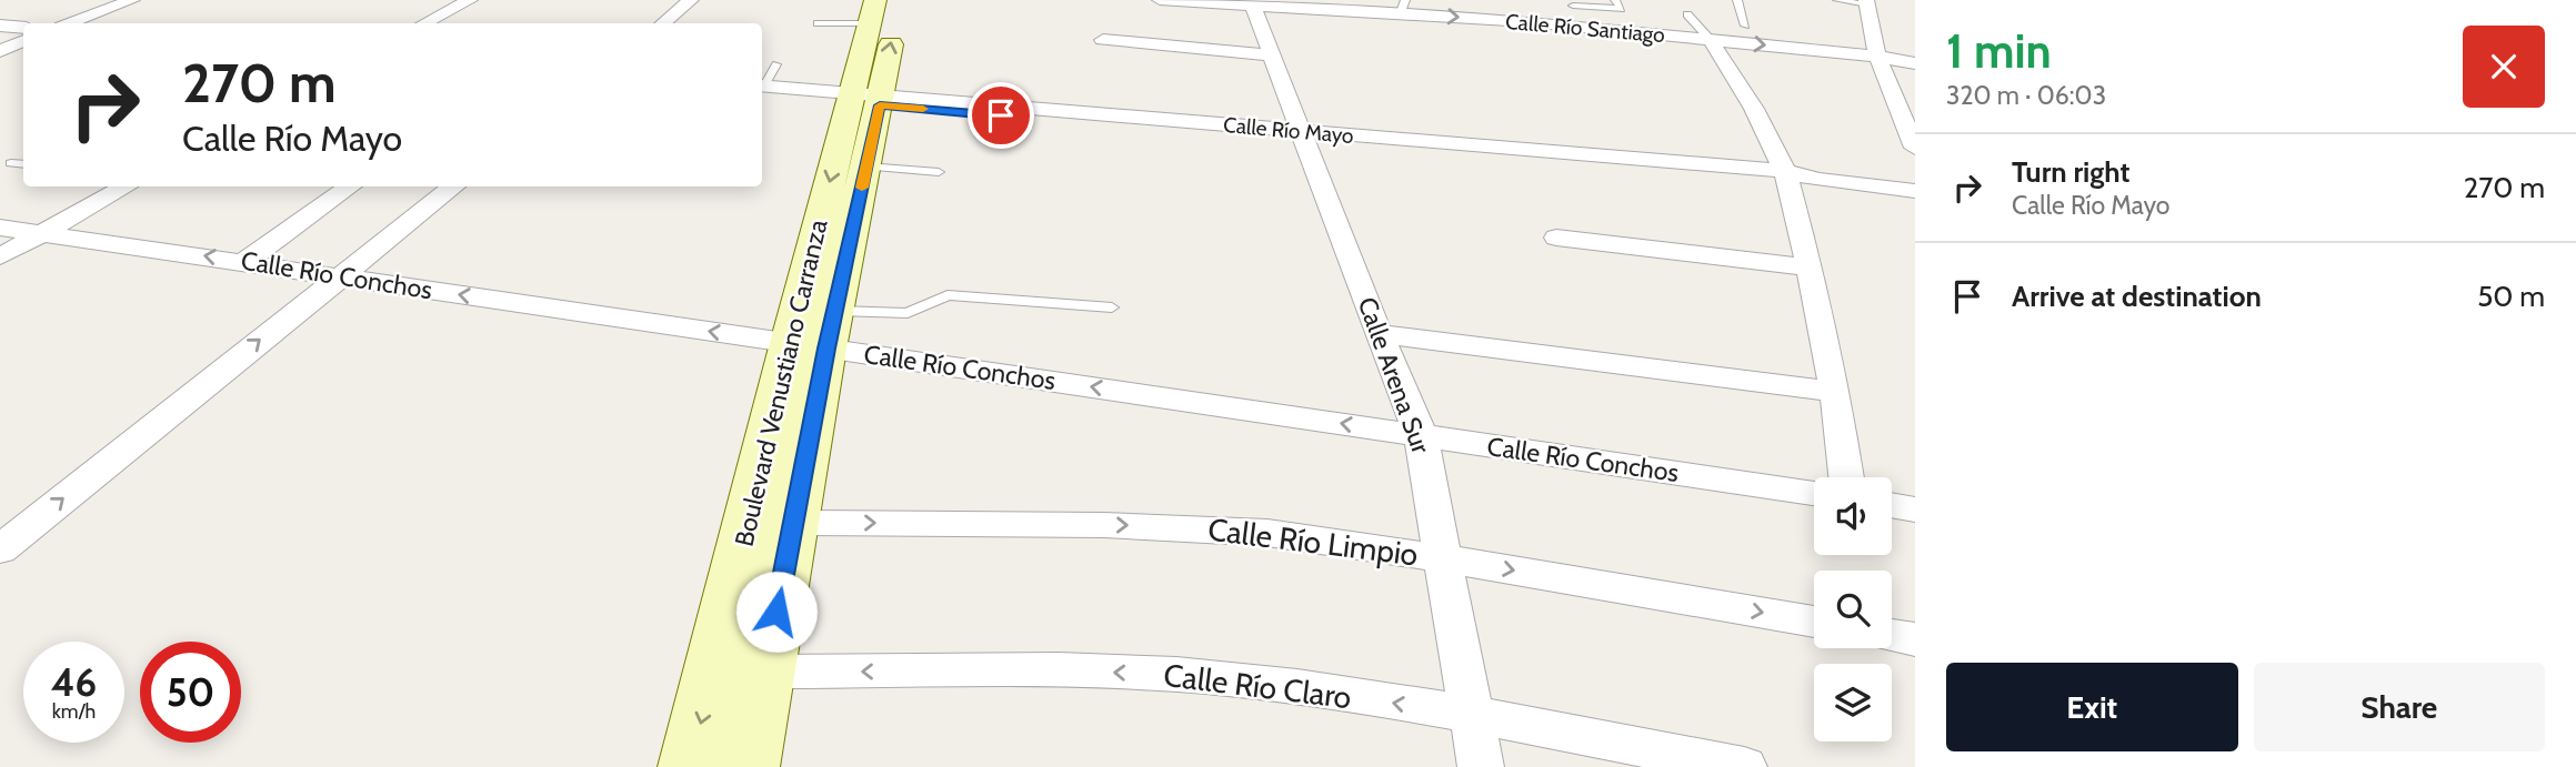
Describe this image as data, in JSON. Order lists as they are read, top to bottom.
{
  "streets": {
    "main road": ["Boulevard Venustiano Carranza"],
    "street": [
      "Calle Río Santiago",
      "Calle Río Mayo",
      "Calle Río Conchos",
      "Calle Arena Sur",
      "Calle Río Limpio",
      "Calle Río Claro"
    ]
  },
  "crossings": [
    ["Calle Río Santiago", "Calle Arena Sur"],
    ["Calle Río Mayo", "Calle Arena Sur"],
    ["Calle Río Mayo", "Boulevard Venustiano Carranza"],
    ["Calle Río Conchos", "Calle Arena Sur"],
    ["Calle Río Conchos", "Boulevard Venustiano Carranza"],
    ["Calle Arena Sur", "Calle Río Limpio"],
    ["Calle Arena Sur", "Calle Río Claro"],
    ["Boulevard Venustiano Carranza", "Calle Río Limpio"],
    ["Boulevard Venustiano Carranza", "Calle Río Claro"]
  ],
  "one_way": ["Calle Río Conchos", "Calle Río Claro"],
  "page": {
    "heading": ["1 min", "320 m · 06:03"],
    "turn": ["270 m", "Calle Río Mayo"],
    "list": [
      {
        "name": "Turn right",
        "note": "Calle Río Mayo",
        "value": "270 m"
      },
      {
        "name": "Arrive at destination",
        "value": "50 m"
      }
    ],
    "speed": "46 km/h",
    "limit": "50",
    "buttons": ["Exit", "Share"]
  }
}
